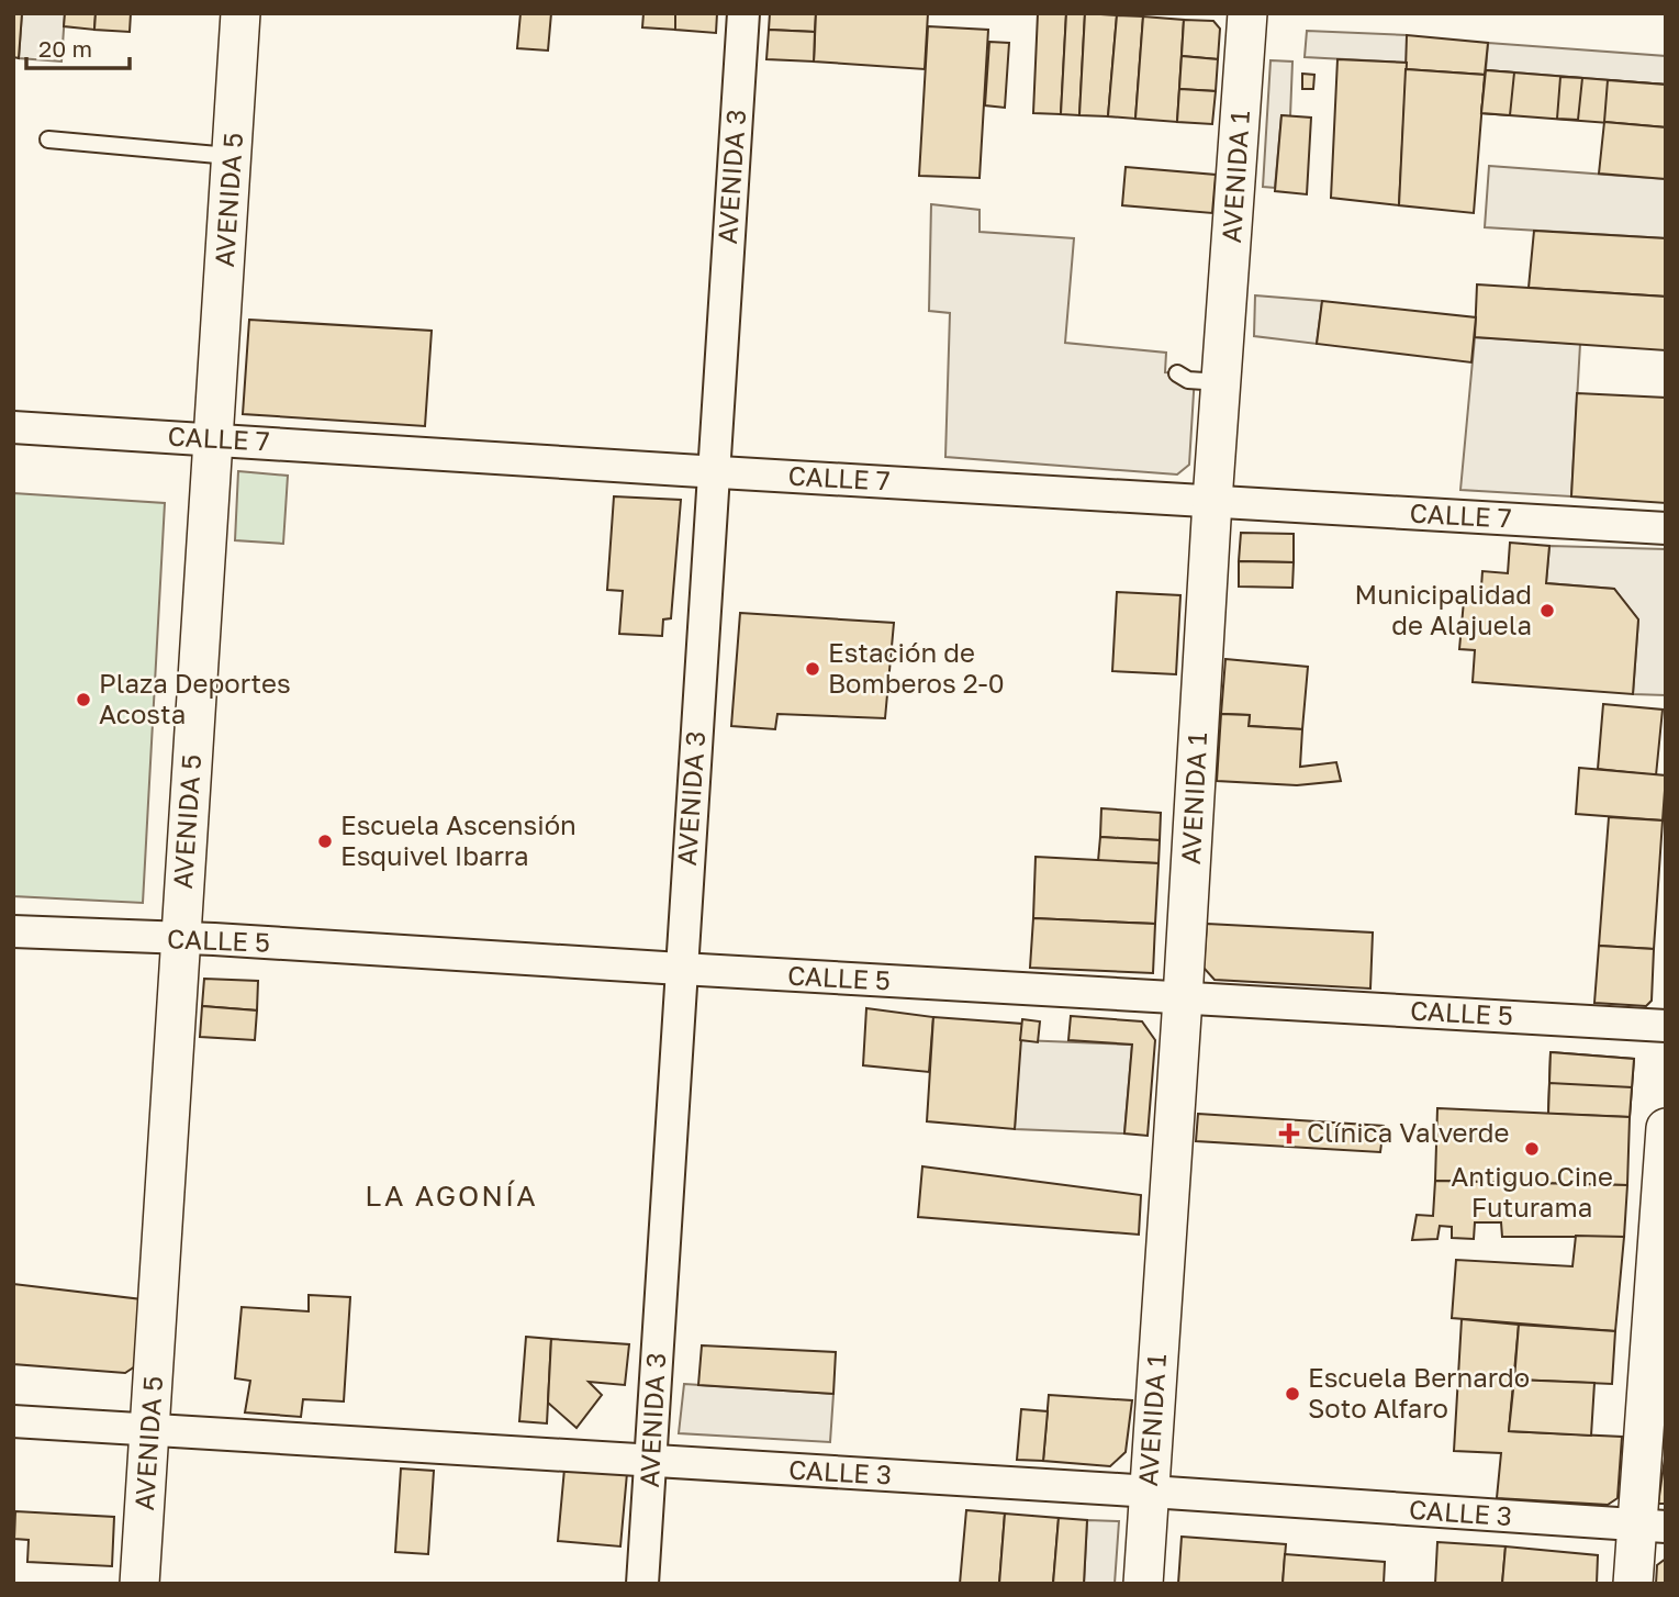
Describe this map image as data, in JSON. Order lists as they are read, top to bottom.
{
  "streets": {
    "street": [
      "AVENIDA 3",
      "AVENIDA 1",
      "AVENIDA 5",
      "CALLE 7",
      "CALLE 5",
      "CALLE 3"
    ]
  },
  "crossings": [
    ["AVENIDA 3", "CALLE 7"],
    ["AVENIDA 3", "CALLE 5"],
    ["AVENIDA 3", "CALLE 3"],
    ["AVENIDA 1", "CALLE 7"],
    ["AVENIDA 1", "CALLE 5"],
    ["AVENIDA 1", "CALLE 3"],
    ["AVENIDA 5", "CALLE 7"],
    ["AVENIDA 5", "CALLE 5"],
    ["AVENIDA 5", "CALLE 3"]
  ],
  "districts": ["LA AGONÍA"],
  "places": {
    "other": [
      "Municipalidad de Alajuela",
      "Estación de Bomberos 2-0",
      "Plaza Deportes Acosta",
      "Escuela Ascensión Esquivel Ibarra",
      "Antiguo Cine Futurama",
      "Escuela Bernardo Soto Alfaro"
    ],
    "health": ["Clínica Valverde"]
  },
  "scale_bar": "20 m"
}
